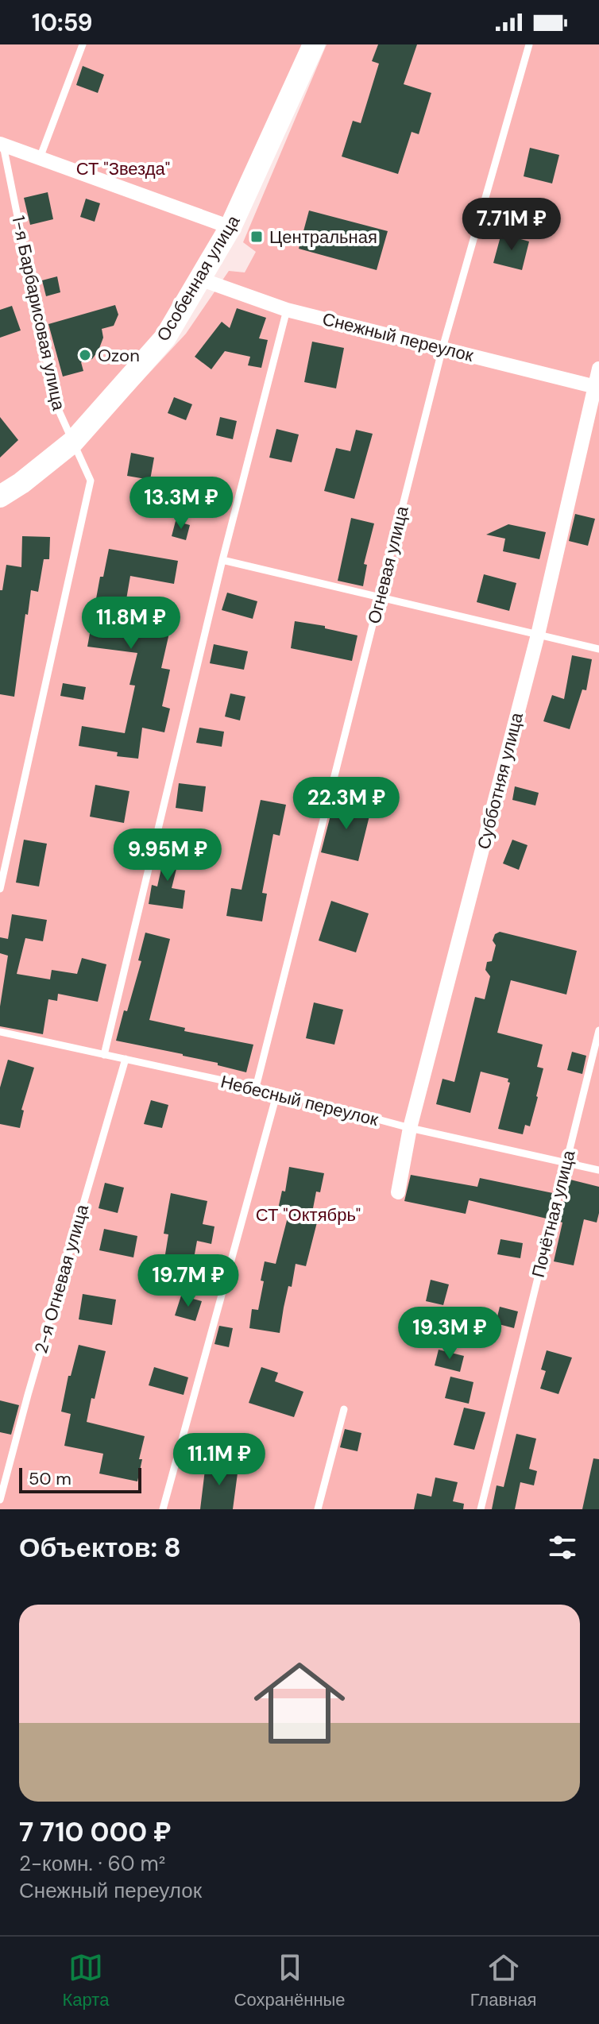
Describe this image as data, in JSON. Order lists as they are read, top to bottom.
{
  "streets": {
    "main road": ["Особенная улица"],
    "street": ["Снежный переулок", "Субботняя улица"],
    "lane": [
      "1-я Барбарисовая улица",
      "Огневая улица",
      "Небесный переулок",
      "Почётная улица",
      "2-я Огневая улица"
    ]
  },
  "crossings": [
    ["Особенная улица", "1-я Барбарисовая улица"],
    ["Особенная улица", "Снежный переулок"],
    ["Снежный переулок", "Огневая улица"],
    ["Снежный переулок", "Субботняя улица"],
    ["Огневая улица", "Небесный переулок"],
    ["Субботняя улица", "Небесный переулок"],
    ["Небесный переулок", "Почётная улица"],
    ["Небесный переулок", "2-я Огневая улица"]
  ],
  "parks": ["СТ \"Звезда\"", "СТ \"Октябрь\""],
  "places": {
    "transit": ["Центральная"],
    "other": ["Ozon"]
  },
  "scale_bar": "50 m",
  "page": {
    "status": "10:59",
    "price": [
      "7.71M ₽",
      "13.3M ₽",
      "11.8M ₽",
      "22.3M ₽",
      "9.95M ₽",
      "19.7M ₽",
      "19.3M ₽",
      "11.1M ₽"
    ],
    "scale": "50 m",
    "heading": "Объектов: 8",
    "list": [
      {
        "name": "7 710 000 ₽",
        "note": "2-комн. · 60 m² · Снежный переулок"
      }
    ],
    "tabs": ["Карта", "Сохранённые", "Главная"]
  }
}
